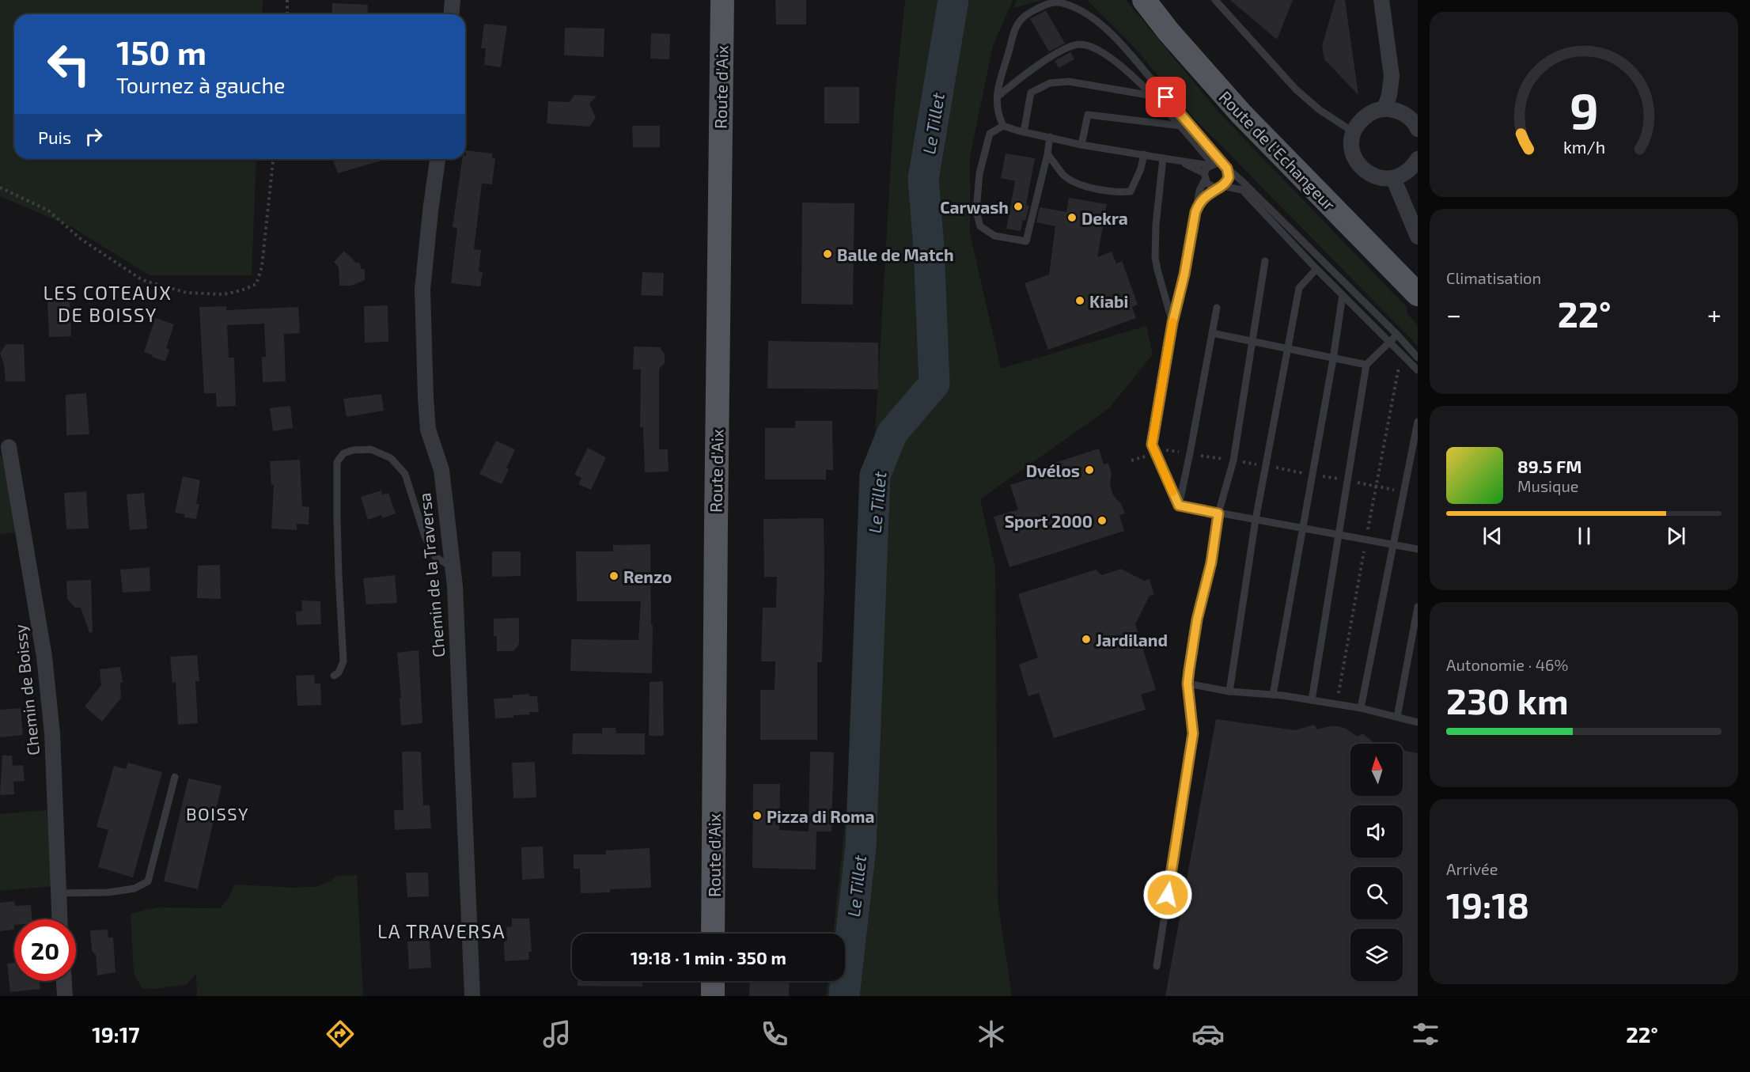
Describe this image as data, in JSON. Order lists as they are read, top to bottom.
{
  "streets": {
    "main road": ["Route d'Aix", "Route de l'Echangeur"],
    "street": ["Chemin de la Traversa", "Chemin de Boissy"]
  },
  "districts": ["LES COTEAUX DE BOISSY", "BOISSY", "LA TRAVERSA"],
  "water": ["Le Tillet"],
  "places": [
    "Carwash",
    "Dekra",
    "Balle de Match",
    "Kiabi",
    "Dvélos",
    "Sport 2000",
    "Renzo",
    "Jardiland",
    "Pizza di Roma"
  ],
  "north": "top",
  "page": {
    "turn": ["150 m", "Tournez à gauche"],
    "then": "Puis",
    "tile": [
      "Climatisation",
      ["Autonomie · 46%", "230 km"],
      ["Arrivée", "19:18"]
    ],
    "heat": ["−", "22°", "+"],
    "song": ["89.5 FM", "Musique"],
    "limit": "20",
    "trip": "19:18 · 1 min · 350 m",
    "tabs": ["19:17", "22°"],
    "gauge": ["9", "km/h"]
  }
}
